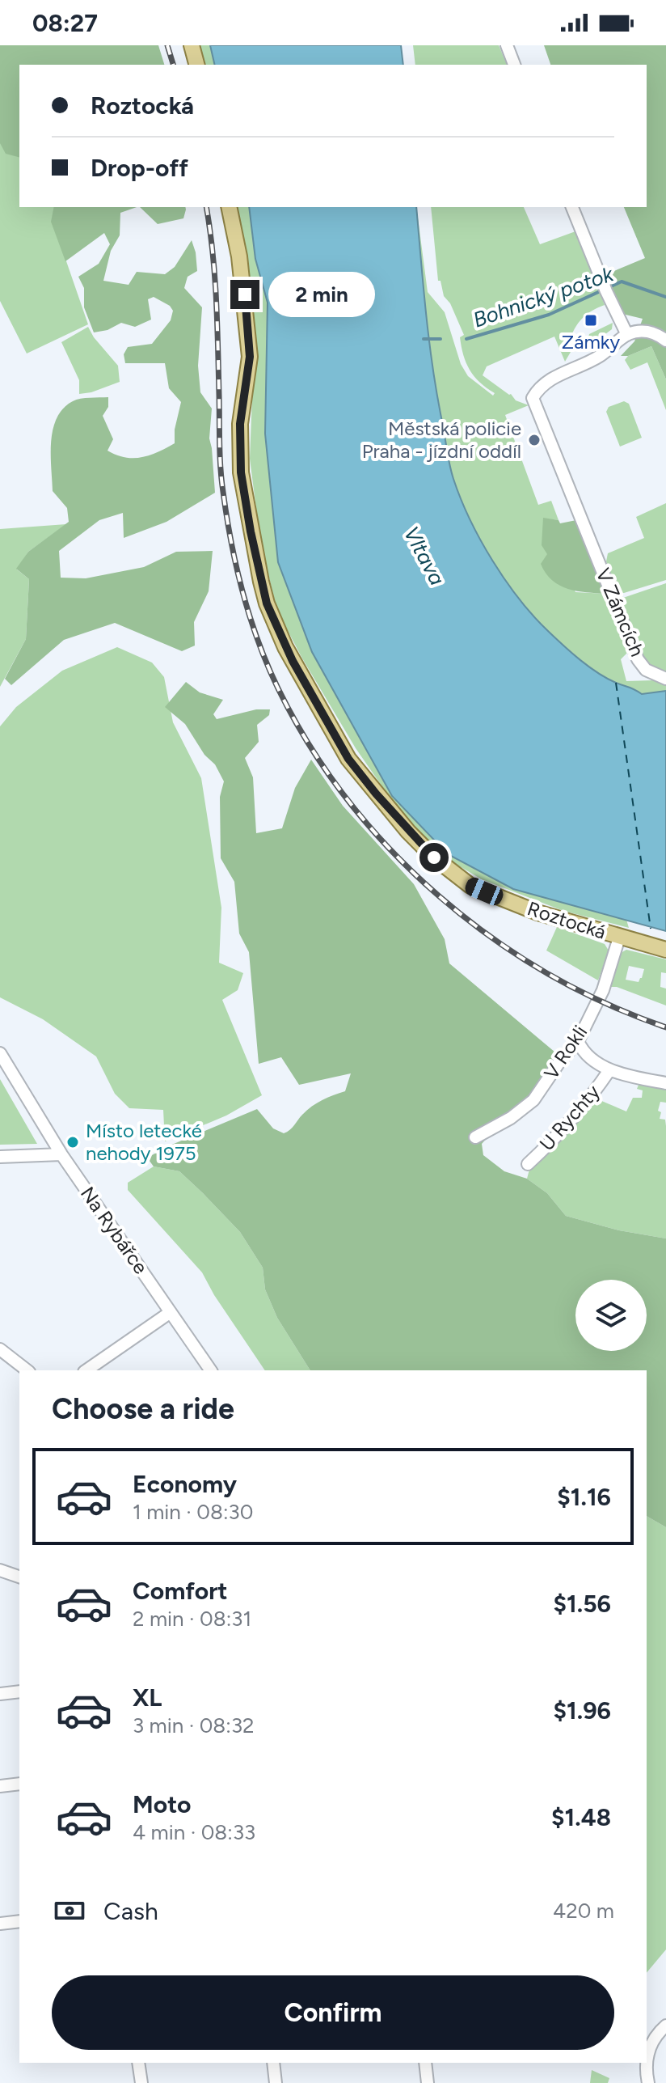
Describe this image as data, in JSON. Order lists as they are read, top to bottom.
{
  "streets": {
    "main road": ["Roztocká"],
    "street": [
      "V Zámcích",
      "V Rokli",
      "U Rychty",
      "Na Rybářce"
    ]
  },
  "crossings": [
    ["Roztocká", "V Rokli"]
  ],
  "water": ["Bohnický potok", "Vltava"],
  "places": {
    "transit": ["Zámky"],
    "other": ["Městská policie Praha - jízdní oddíl", "Místo letecké nehody 1975"]
  },
  "page": {
    "status": "08:27",
    "banner": ["Roztocká", "Drop-off"],
    "bubble": "2 min",
    "heading": "Choose a ride",
    "list": [
      {
        "name": "Economy",
        "note": "1 min · 08:30",
        "value": "$1.16"
      },
      {
        "name": "Comfort",
        "note": "2 min · 08:31",
        "value": "$1.56"
      },
      {
        "name": "XL",
        "note": "3 min · 08:32",
        "value": "$1.96"
      },
      {
        "name": "Moto",
        "note": "4 min · 08:33",
        "value": "$1.48"
      }
    ],
    "pay": ["Cash", "420 m"],
    "buttons": "Confirm"
  }
}
